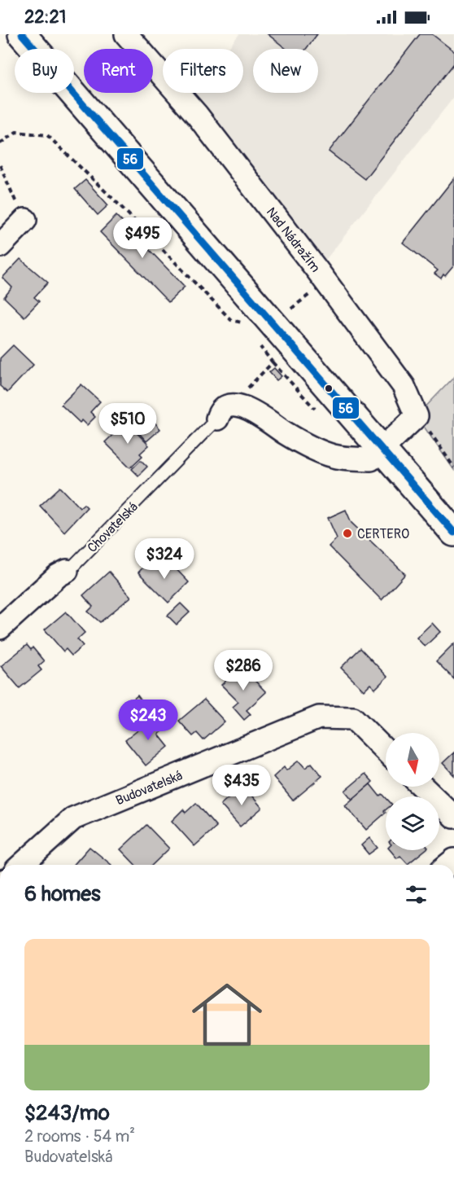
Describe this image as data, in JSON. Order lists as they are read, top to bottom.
{
  "streets": {
    "street": ["Nad Nádražím", "Chovatelská", "Budovatelská"]
  },
  "places": ["CERTERO"],
  "lines": ["transit line 56"],
  "north": "bottom",
  "page": {
    "status": "22:21",
    "chip": [
      "Buy",
      "Rent",
      "Filters",
      "New"
    ],
    "price": [
      "$495",
      "$510",
      "$324",
      "$286",
      "$243",
      "$435"
    ],
    "heading": "6 homes",
    "list": [
      {
        "name": "$243/mo",
        "note": "2 rooms · 54 m² · Budovatelská"
      }
    ]
  }
}
